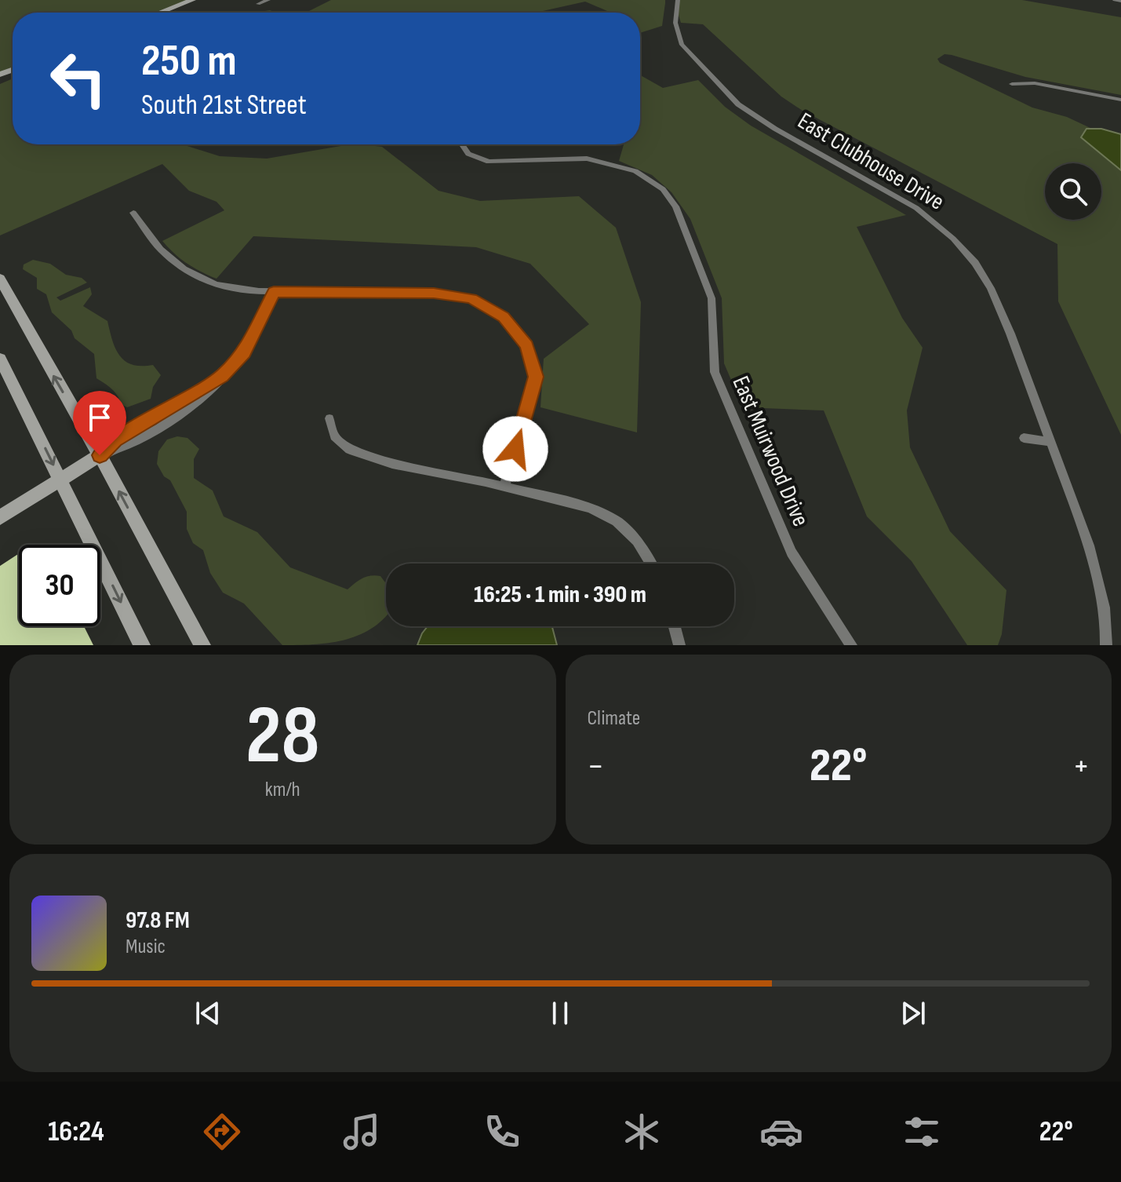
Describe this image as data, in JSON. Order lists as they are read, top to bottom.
{
  "streets": {
    "street": ["East Clubhouse Drive", "East Muirwood Drive"]
  },
  "page": {
    "turn": ["250 m", "South 21st Street"],
    "limit": "30",
    "trip": "16:25 · 1 min · 390 m",
    "tile": [
      ["28", "km/h"],
      "Climate"
    ],
    "heat": ["−", "22°", "+"],
    "song": ["97.8 FM", "Music"],
    "tabs": ["16:24", "22°"]
  }
}
